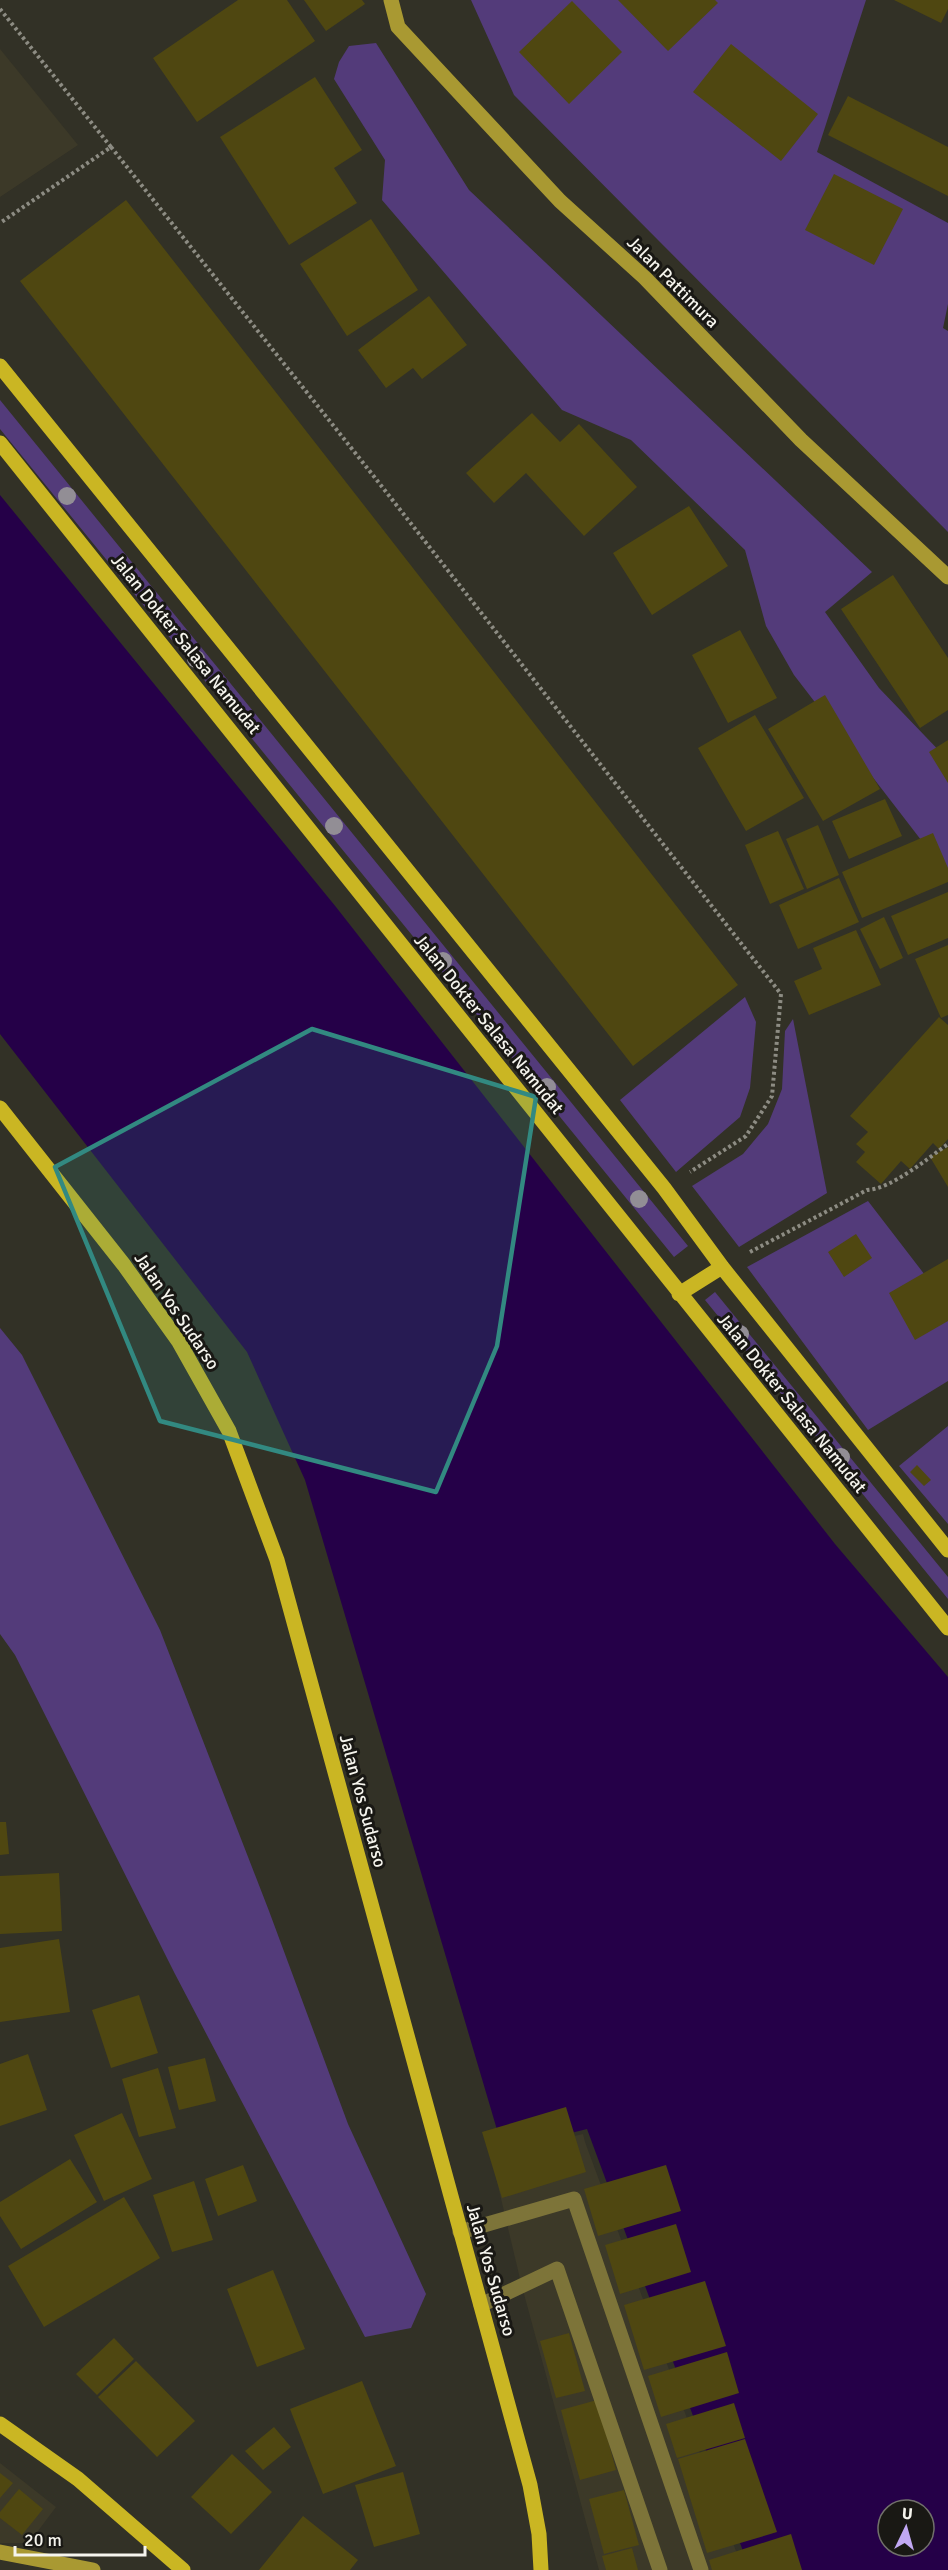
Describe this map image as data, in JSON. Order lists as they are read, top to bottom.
{
  "streets": {
    "main road": ["Jalan Pattimura", "Jalan Dokter Salasa Namudat", "Jalan Yos Sudarso"]
  },
  "scale_bar": "20 m",
  "north": "top"
}
